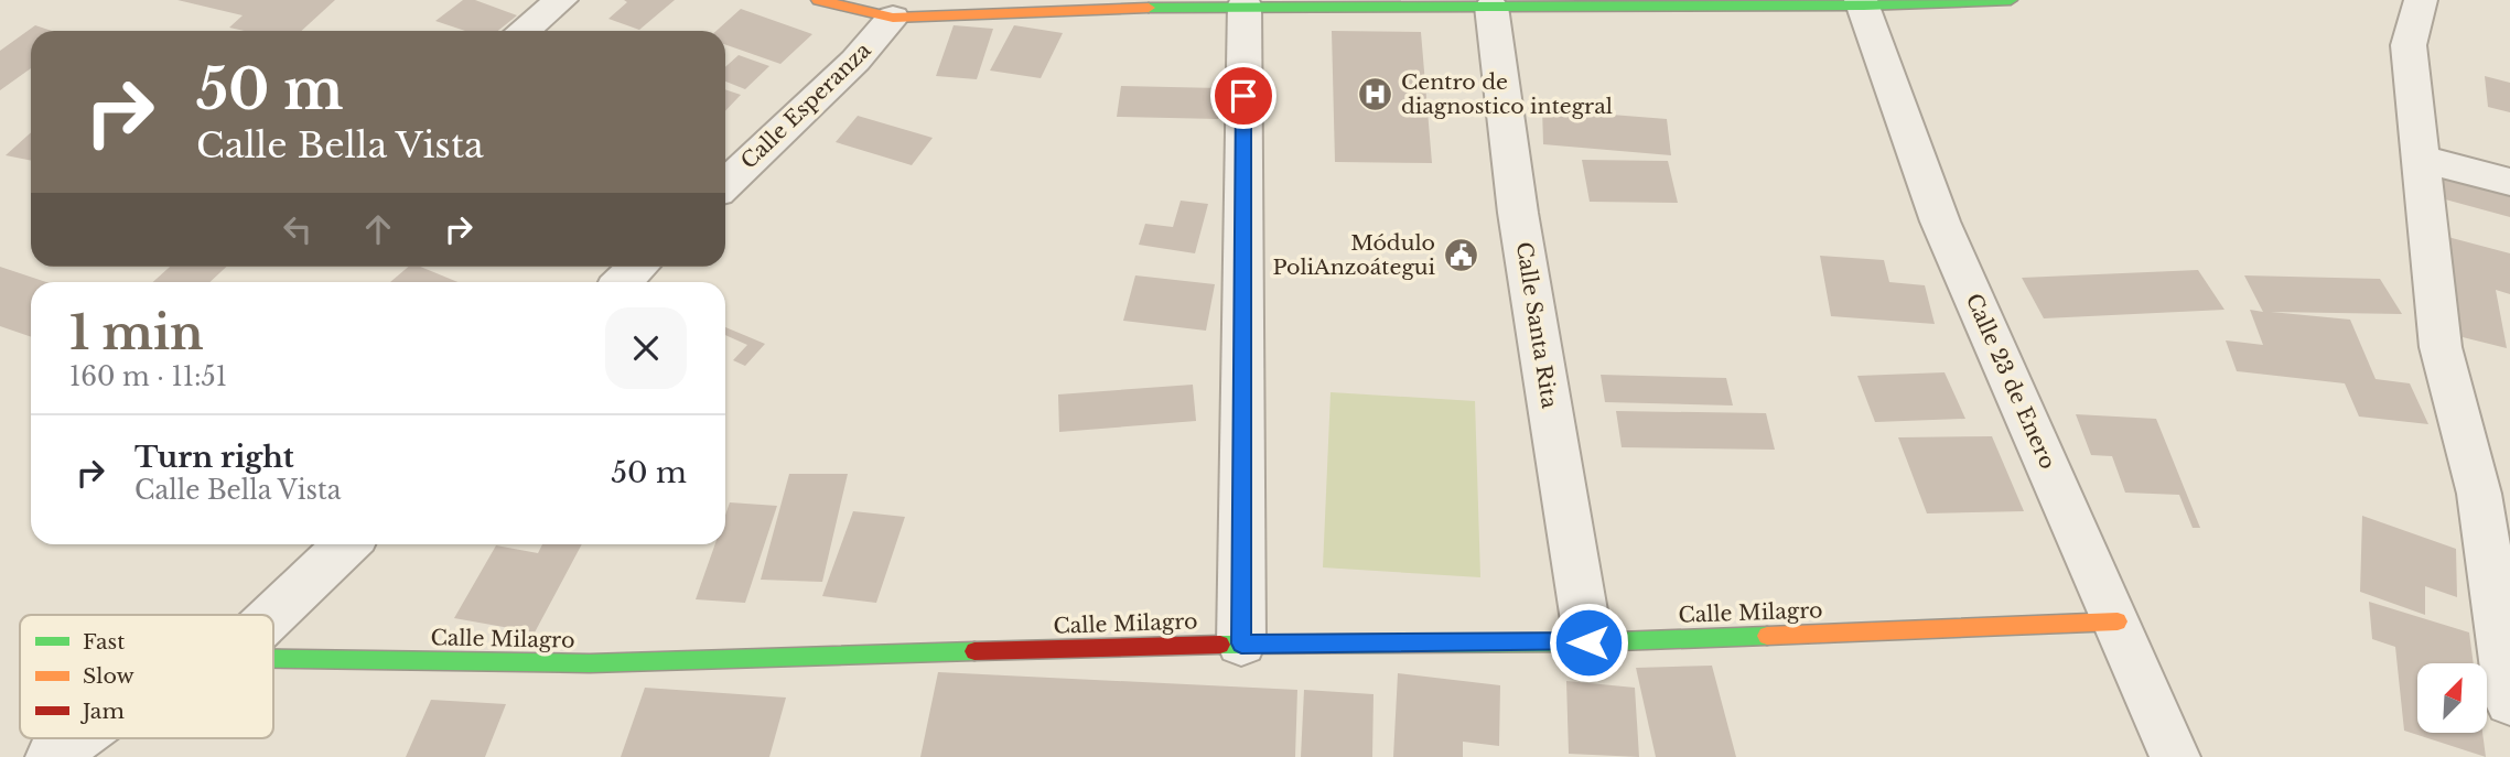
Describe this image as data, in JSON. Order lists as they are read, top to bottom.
{
  "streets": {
    "street": [
      "Calle Esperanza",
      "Calle Santa Rita",
      "Calle 23 de Enero",
      "Calle Milagro"
    ]
  },
  "crossings": [
    ["Calle Esperanza", "Calle Santa Rita"],
    ["Calle Esperanza", "Calle 23 de Enero"],
    ["Calle Santa Rita", "Calle Milagro"],
    ["Calle 23 de Enero", "Calle Milagro"]
  ],
  "places": {
    "hospital": ["Centro de diagnostico integral"],
    "public building": ["Módulo PoliAnzoátegui"]
  },
  "legend": ["Fast", "Slow", "Jam"],
  "north": "top right",
  "page": {
    "turn": ["50 m", "Calle Bella Vista"],
    "heading": ["1 min", "160 m · 11:51"],
    "list": [
      {
        "name": "Turn right",
        "note": "Calle Bella Vista",
        "value": "50 m"
      }
    ]
  }
}
